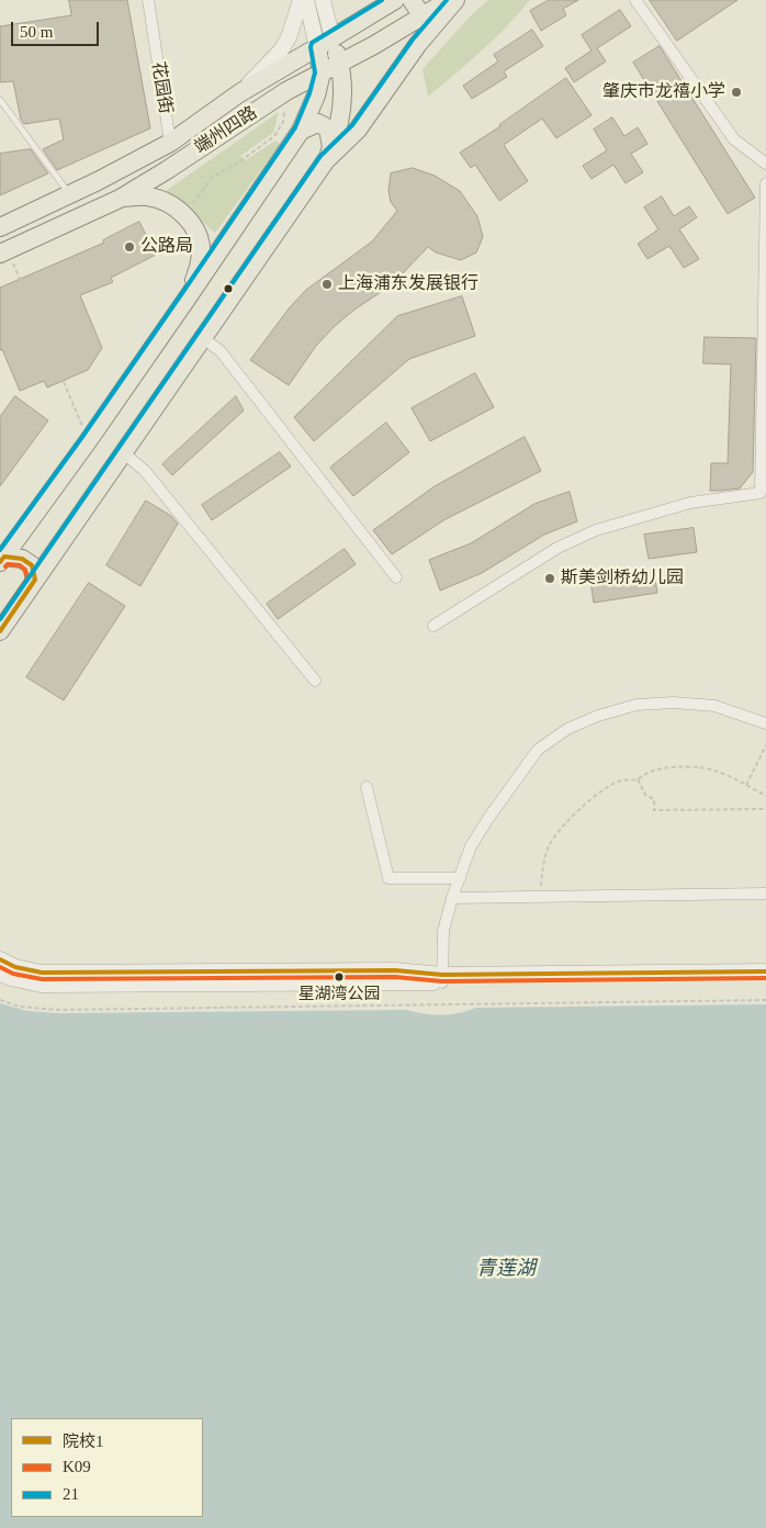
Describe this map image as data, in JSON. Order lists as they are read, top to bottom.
{
  "streets": {
    "main road": ["端州四路"],
    "street": ["花园街"]
  },
  "crossings": [
    ["花园街", "端州四路"]
  ],
  "water": ["青莲湖"],
  "places": [
    "肇庆市龙禧小学",
    "公路局",
    "上海浦东发展银行",
    "斯美剑桥幼儿园",
    "星湖湾公园"
  ],
  "lines": ["transit line 21", "transit line 院校1", "transit line K09"],
  "legend": ["院校1", "K09", "21"],
  "scale_bar": "50 m"
}
